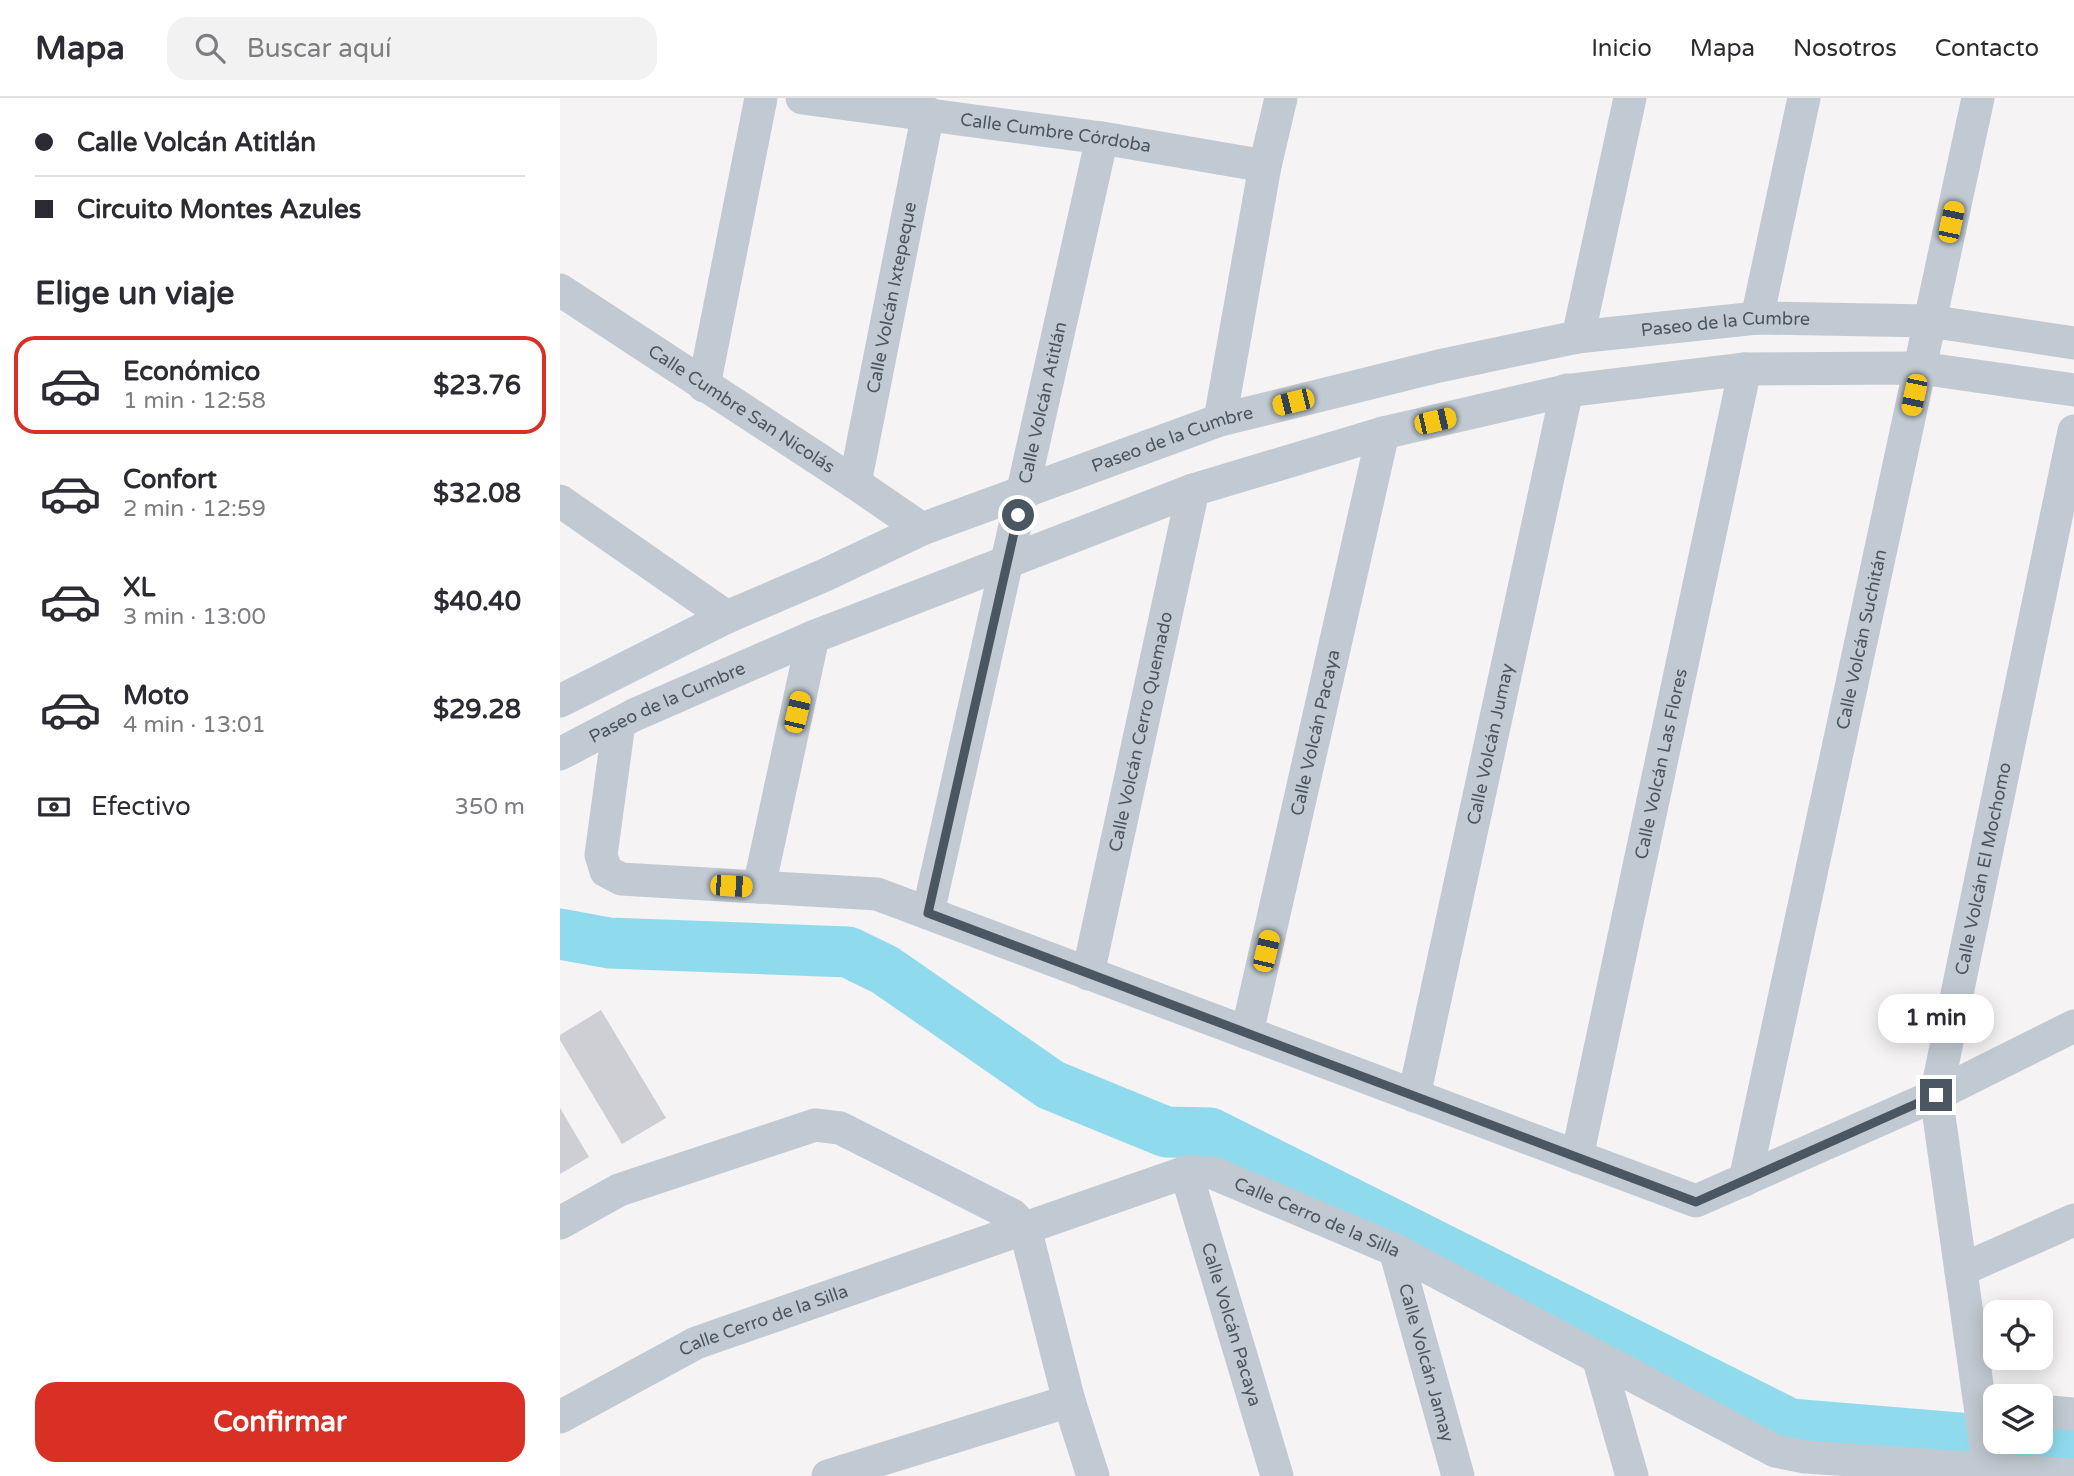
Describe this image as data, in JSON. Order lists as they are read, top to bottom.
{
  "streets": {
    "street": [
      "Calle Cumbre Córdoba",
      "Calle Volcán Ixtepeque",
      "Paseo de la Cumbre",
      "Calle Volcán Atitlán",
      "Calle Cumbre San Nicolás",
      "Calle Volcán Suchitán",
      "Calle Volcán Cerro Quemado",
      "Calle Volcán Pacaya",
      "Calle Volcán Jumay",
      "Calle Volcán Las Flores",
      "Calle Volcán El Mochomo",
      "Calle Cerro de la Silla",
      "Calle Volcán Jamay"
    ]
  },
  "crossings": [
    ["Calle Cumbre Córdoba", "Calle Volcán Ixtepeque"],
    ["Calle Cumbre Córdoba", "Calle Volcán Atitlán"],
    ["Calle Volcán Ixtepeque", "Calle Cumbre San Nicolás"],
    ["Paseo de la Cumbre", "Calle Volcán Atitlán"],
    ["Paseo de la Cumbre", "Calle Cumbre San Nicolás"],
    ["Paseo de la Cumbre", "Calle Volcán Suchitán"],
    ["Paseo de la Cumbre", "Calle Volcán Cerro Quemado"],
    ["Paseo de la Cumbre", "Calle Volcán Pacaya"],
    ["Paseo de la Cumbre", "Calle Volcán Jumay"],
    ["Paseo de la Cumbre", "Calle Volcán Las Flores"],
    ["Calle Volcán Pacaya", "Calle Cerro de la Silla"],
    ["Calle Cerro de la Silla", "Calle Volcán Jamay"]
  ],
  "page": {
    "header": "Mapa",
    "search": "Buscar aquí",
    "nav": [
      "Inicio",
      "Mapa",
      "Nosotros",
      "Contacto"
    ],
    "banner": ["Calle Volcán Atitlán", "Circuito Montes Azules"],
    "heading": "Elige un viaje",
    "list": [
      {
        "name": "Económico",
        "note": "1 min · 12:58",
        "value": "$23.76"
      },
      {
        "name": "Confort",
        "note": "2 min · 12:59",
        "value": "$32.08"
      },
      {
        "name": "XL",
        "note": "3 min · 13:00",
        "value": "$40.40"
      },
      {
        "name": "Moto",
        "note": "4 min · 13:01",
        "value": "$29.28"
      }
    ],
    "pay": ["Efectivo", "350 m"],
    "bubble": "1 min",
    "buttons": "Confirmar"
  }
}
